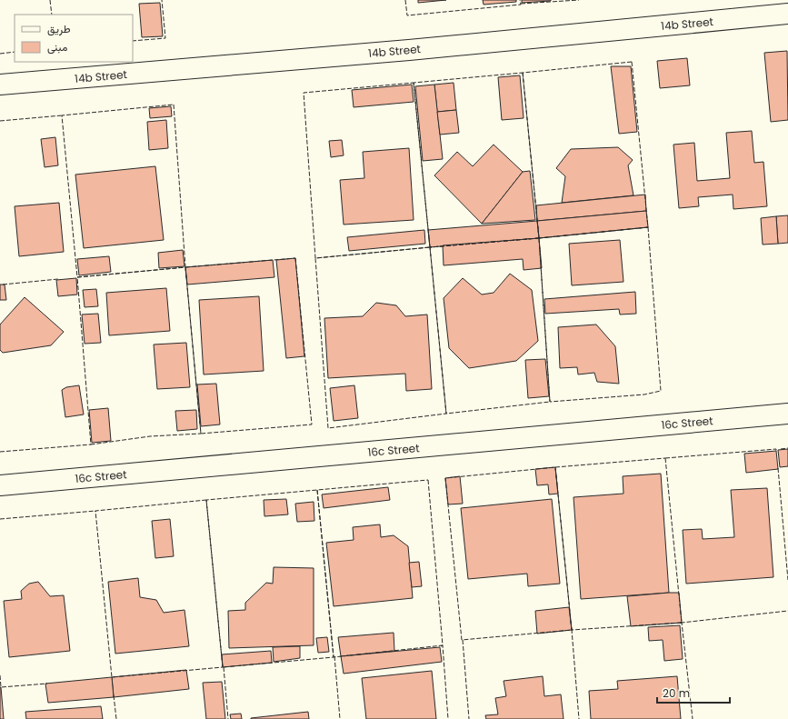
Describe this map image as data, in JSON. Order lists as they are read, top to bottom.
{
  "streets": {
    "street": ["14b Street", "16c Street"]
  },
  "legend": ["طريق", "مبنى"],
  "scale_bar": "20 m"
}
